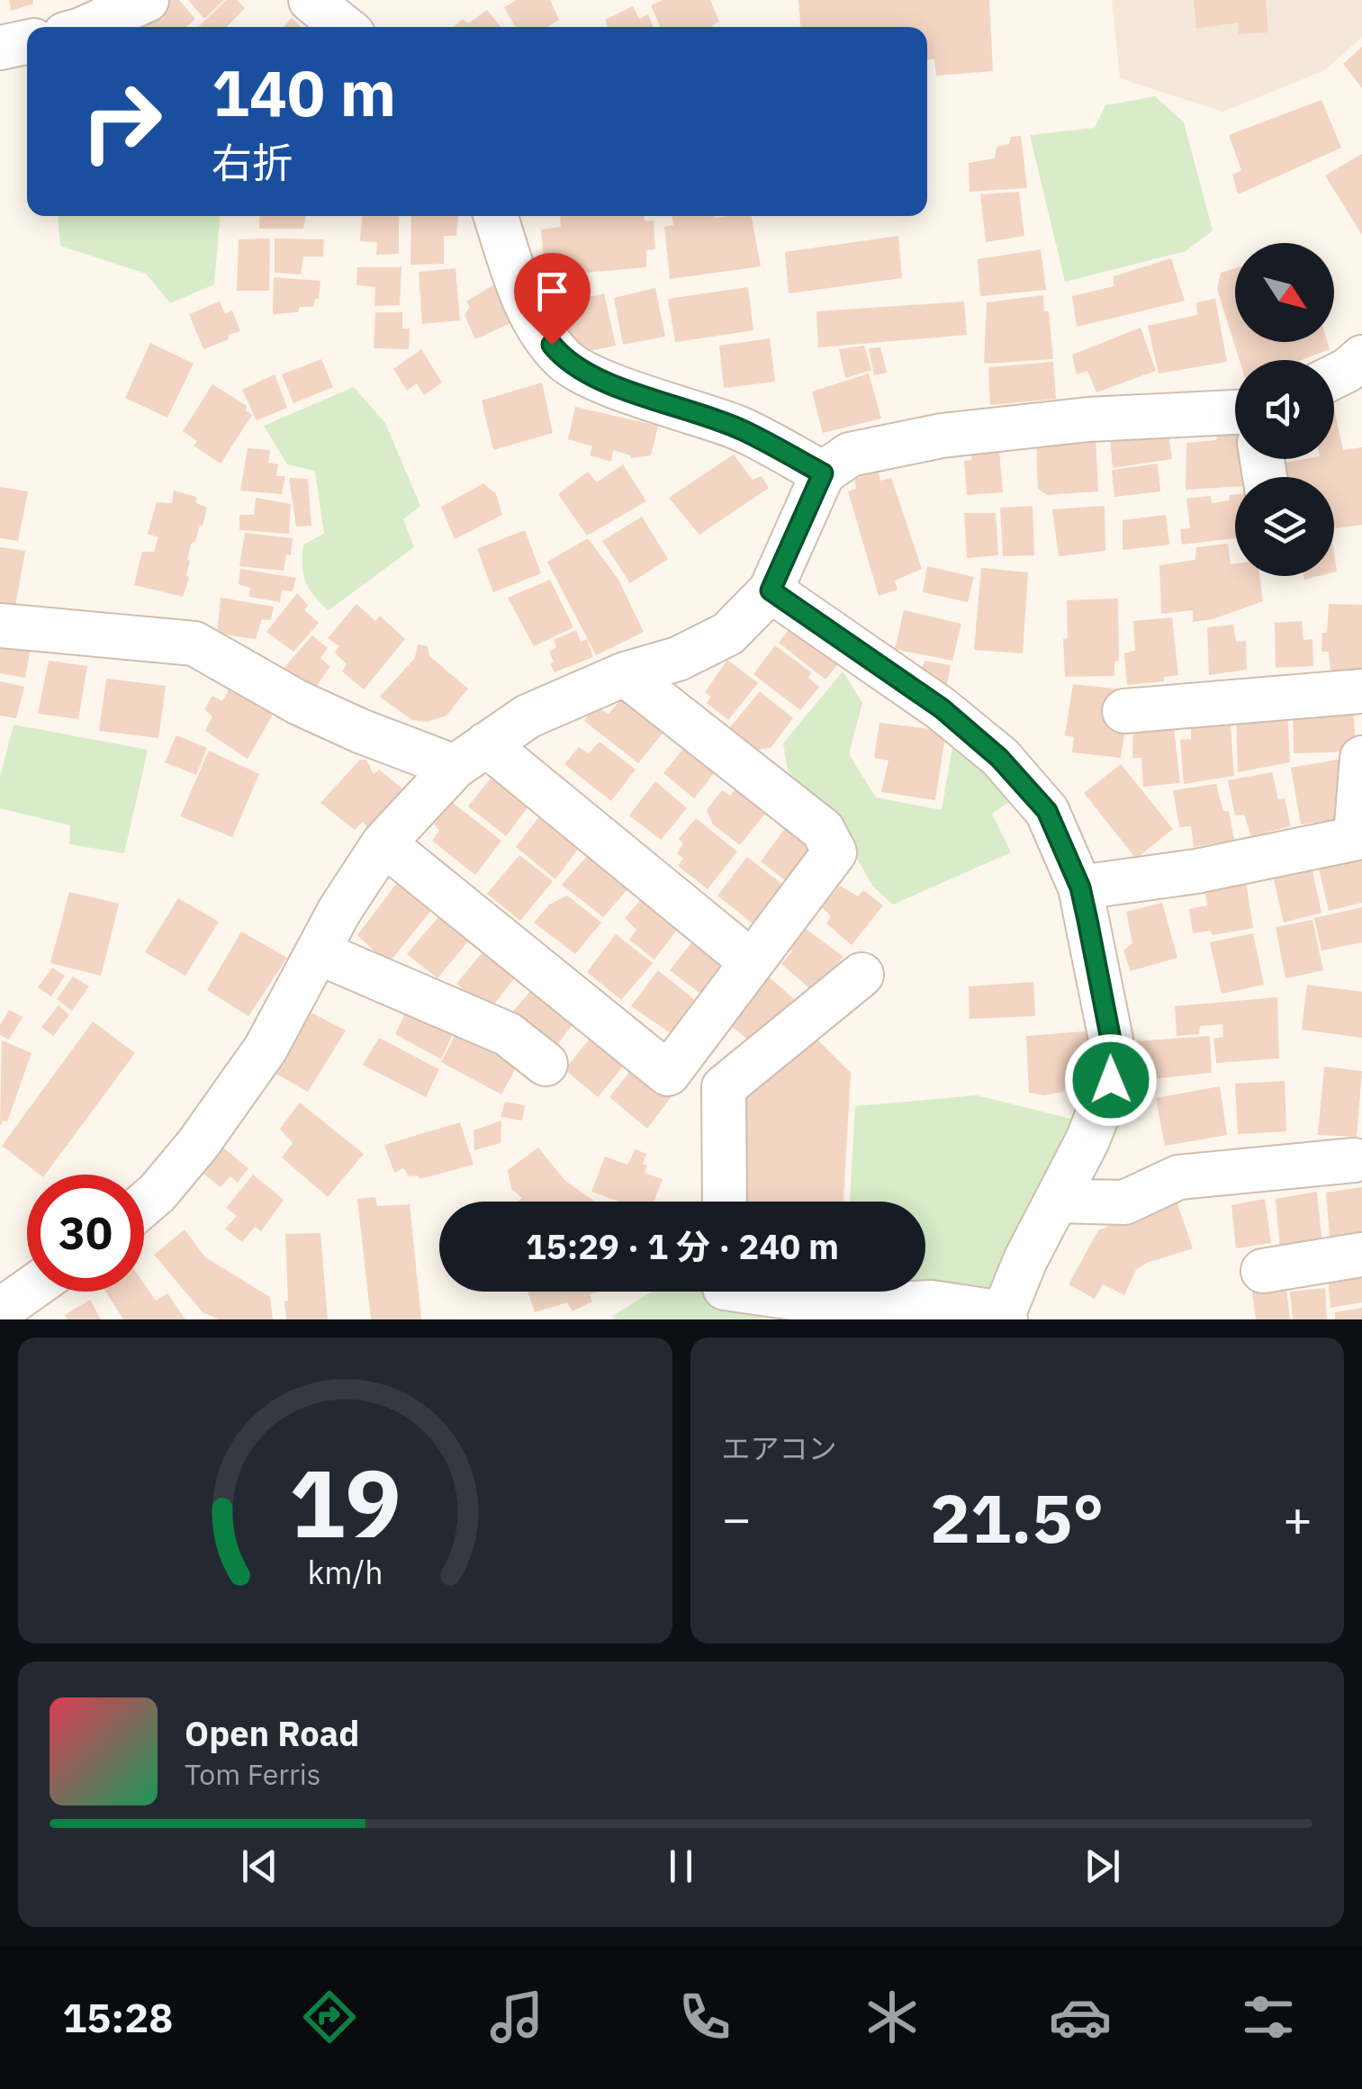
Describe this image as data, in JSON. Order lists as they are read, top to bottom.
{
  "north": "bottom right",
  "page": {
    "turn": ["140 m", "右折"],
    "limit": "30",
    "trip": "15:29 · 1 分 · 240 m",
    "tile": "エアコン",
    "heat": ["−", "21.5°", "+"],
    "song": ["Open Road", "Tom Ferris"],
    "tabs": "15:28",
    "gauge": ["19", "km/h"]
  }
}
